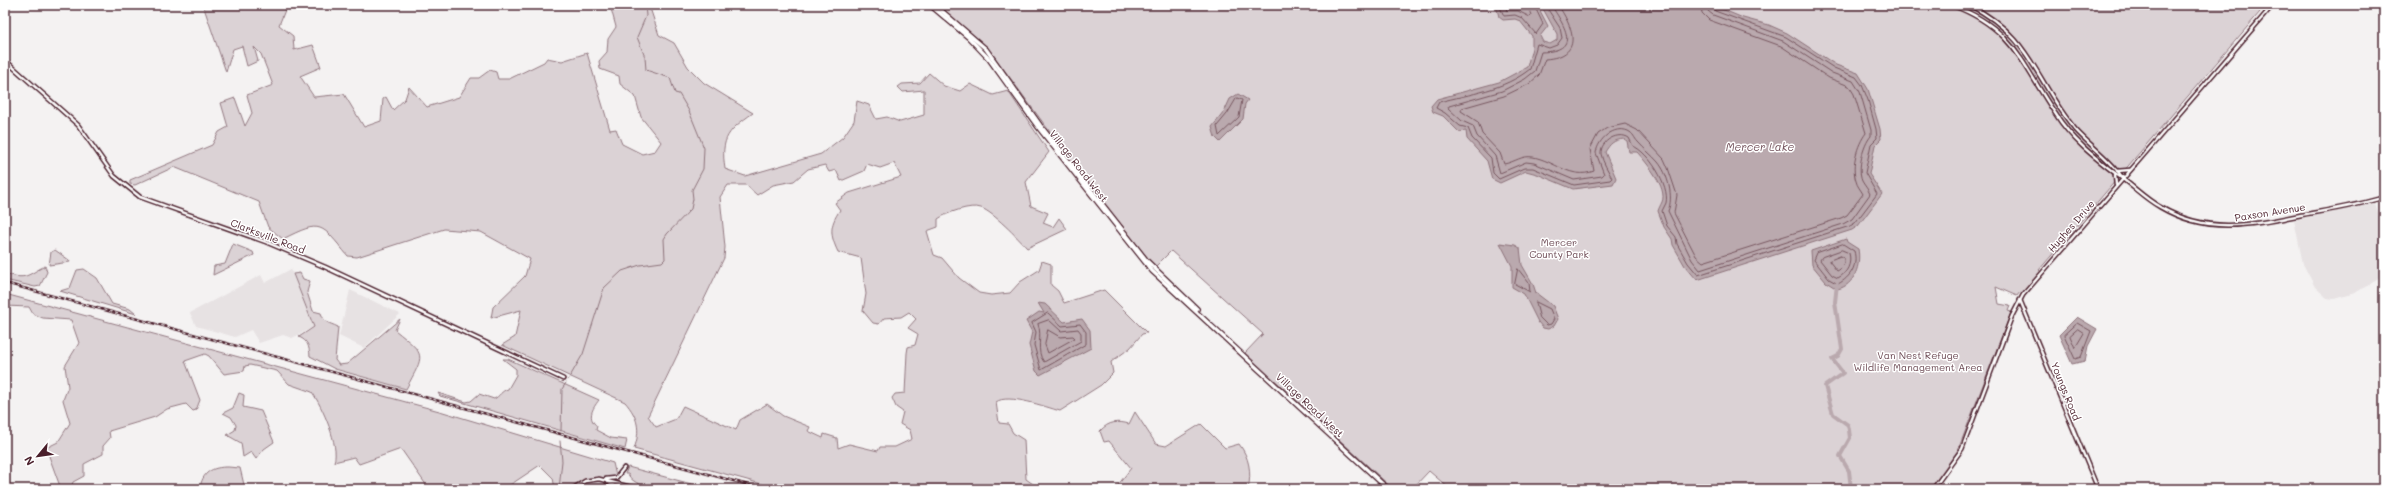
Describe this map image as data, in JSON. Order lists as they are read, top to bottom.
{
  "streets": {
    "main road": ["Village Road West"],
    "street": [
      "Paxson Avenue",
      "Hughes Drive",
      "Clarksville Road",
      "Youngs Road"
    ]
  },
  "crossings": [
    ["Paxson Avenue", "Hughes Drive"],
    ["Hughes Drive", "Youngs Road"]
  ],
  "water": ["Mercer Lake"],
  "parks": ["Mercer County Park", "Van Nest Refuge Wildlife Management Area"],
  "north": "bottom left"
}
